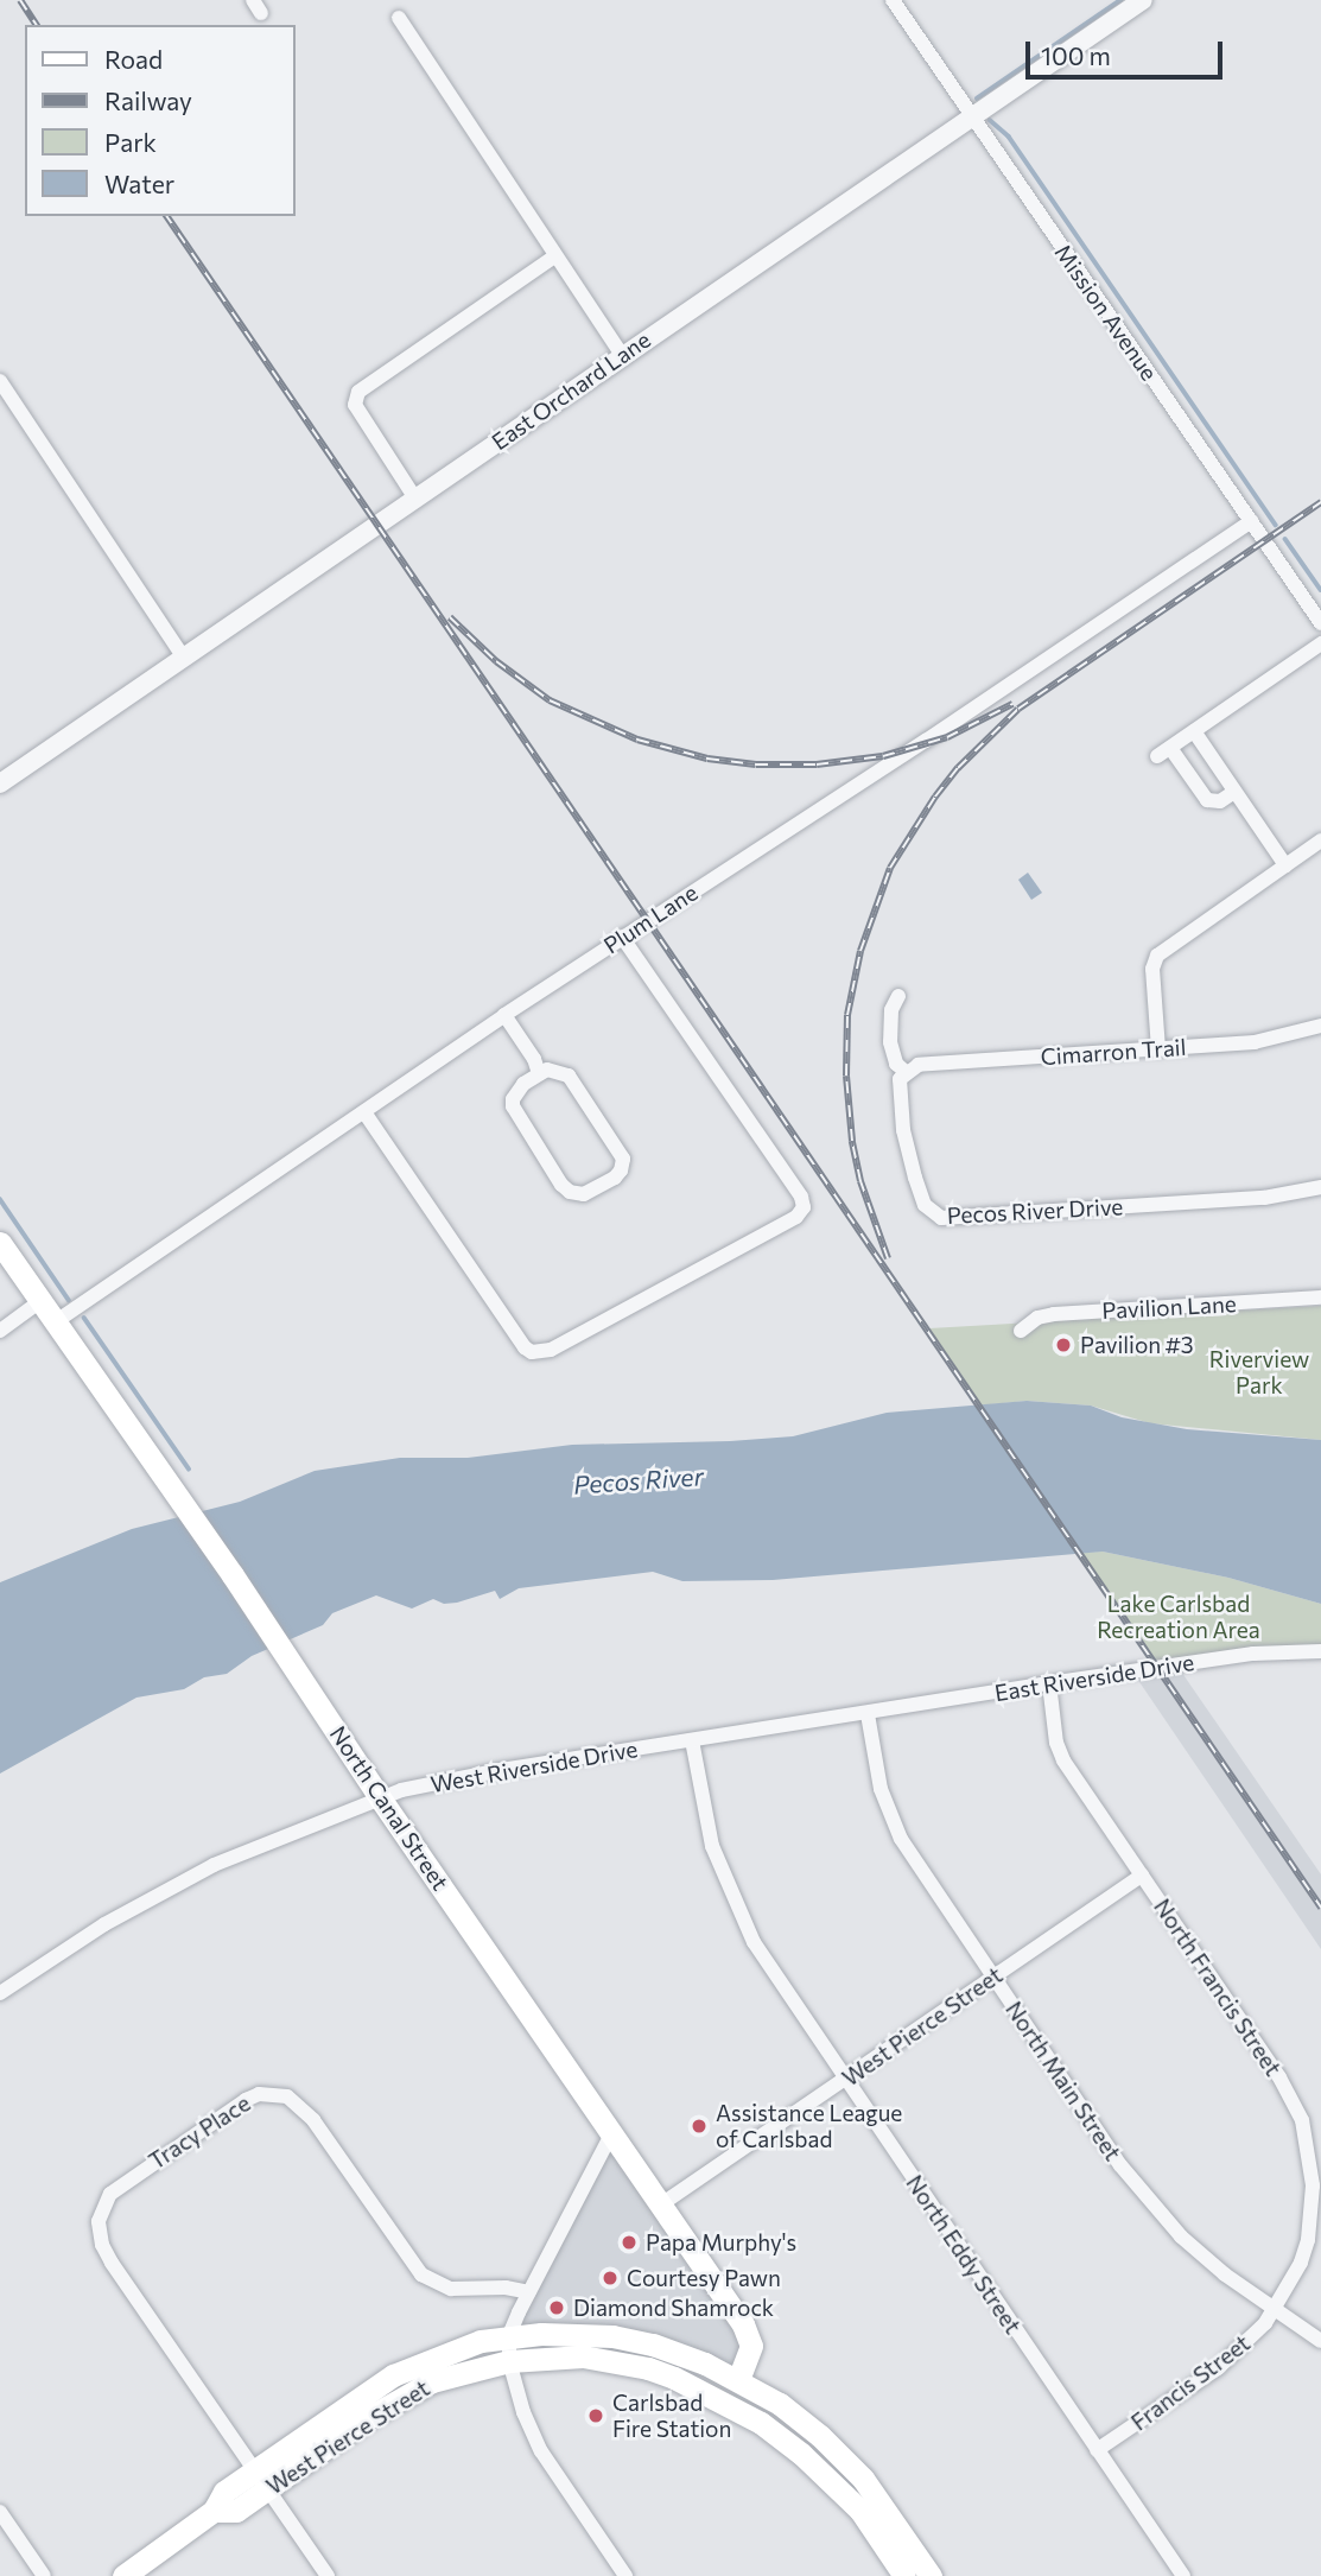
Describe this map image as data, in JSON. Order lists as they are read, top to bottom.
{
  "streets": {
    "main road": ["North Canal Street", "West Pierce Street"],
    "street": [
      "Mission Avenue",
      "East Orchard Lane",
      "Plum Lane",
      "Cimarron Trail",
      "Pecos River Drive",
      "Pavilion Lane",
      "East Riverside Drive",
      "West Riverside Drive",
      "North Francis Street",
      "North Main Street",
      "Tracy Place",
      "North Eddy Street",
      "Francis Street"
    ]
  },
  "crossings": [
    ["Mission Avenue", "East Orchard Lane"],
    ["Mission Avenue", "Plum Lane"],
    ["Plum Lane", "North Canal Street"],
    ["Cimarron Trail", "Pecos River Drive"],
    ["East Riverside Drive", "West Riverside Drive"],
    ["East Riverside Drive", "North Francis Street"],
    ["East Riverside Drive", "North Main Street"],
    ["West Riverside Drive", "North Canal Street"],
    ["West Riverside Drive", "North Main Street"],
    ["West Riverside Drive", "North Eddy Street"],
    ["North Canal Street", "West Pierce Street"],
    ["North Francis Street", "West Pierce Street"],
    ["North Francis Street", "North Main Street"],
    ["North Francis Street", "Francis Street"],
    ["West Pierce Street", "North Main Street"],
    ["West Pierce Street", "Tracy Place"],
    ["West Pierce Street", "North Eddy Street"],
    ["North Main Street", "Francis Street"],
    ["North Eddy Street", "Francis Street"]
  ],
  "water": ["Pecos River"],
  "parks": ["Riverview Park", "Lake Carlsbad Recreation Area"],
  "places": [
    "Pavilion #3",
    "Assistance League of Carlsbad",
    "Papa Murphy's",
    "Courtesy Pawn",
    "Diamond Shamrock",
    "Carlsbad Fire Station"
  ],
  "legend": [
    "Road",
    "Railway",
    "Park",
    "Water"
  ],
  "scale_bar": "100 m"
}
